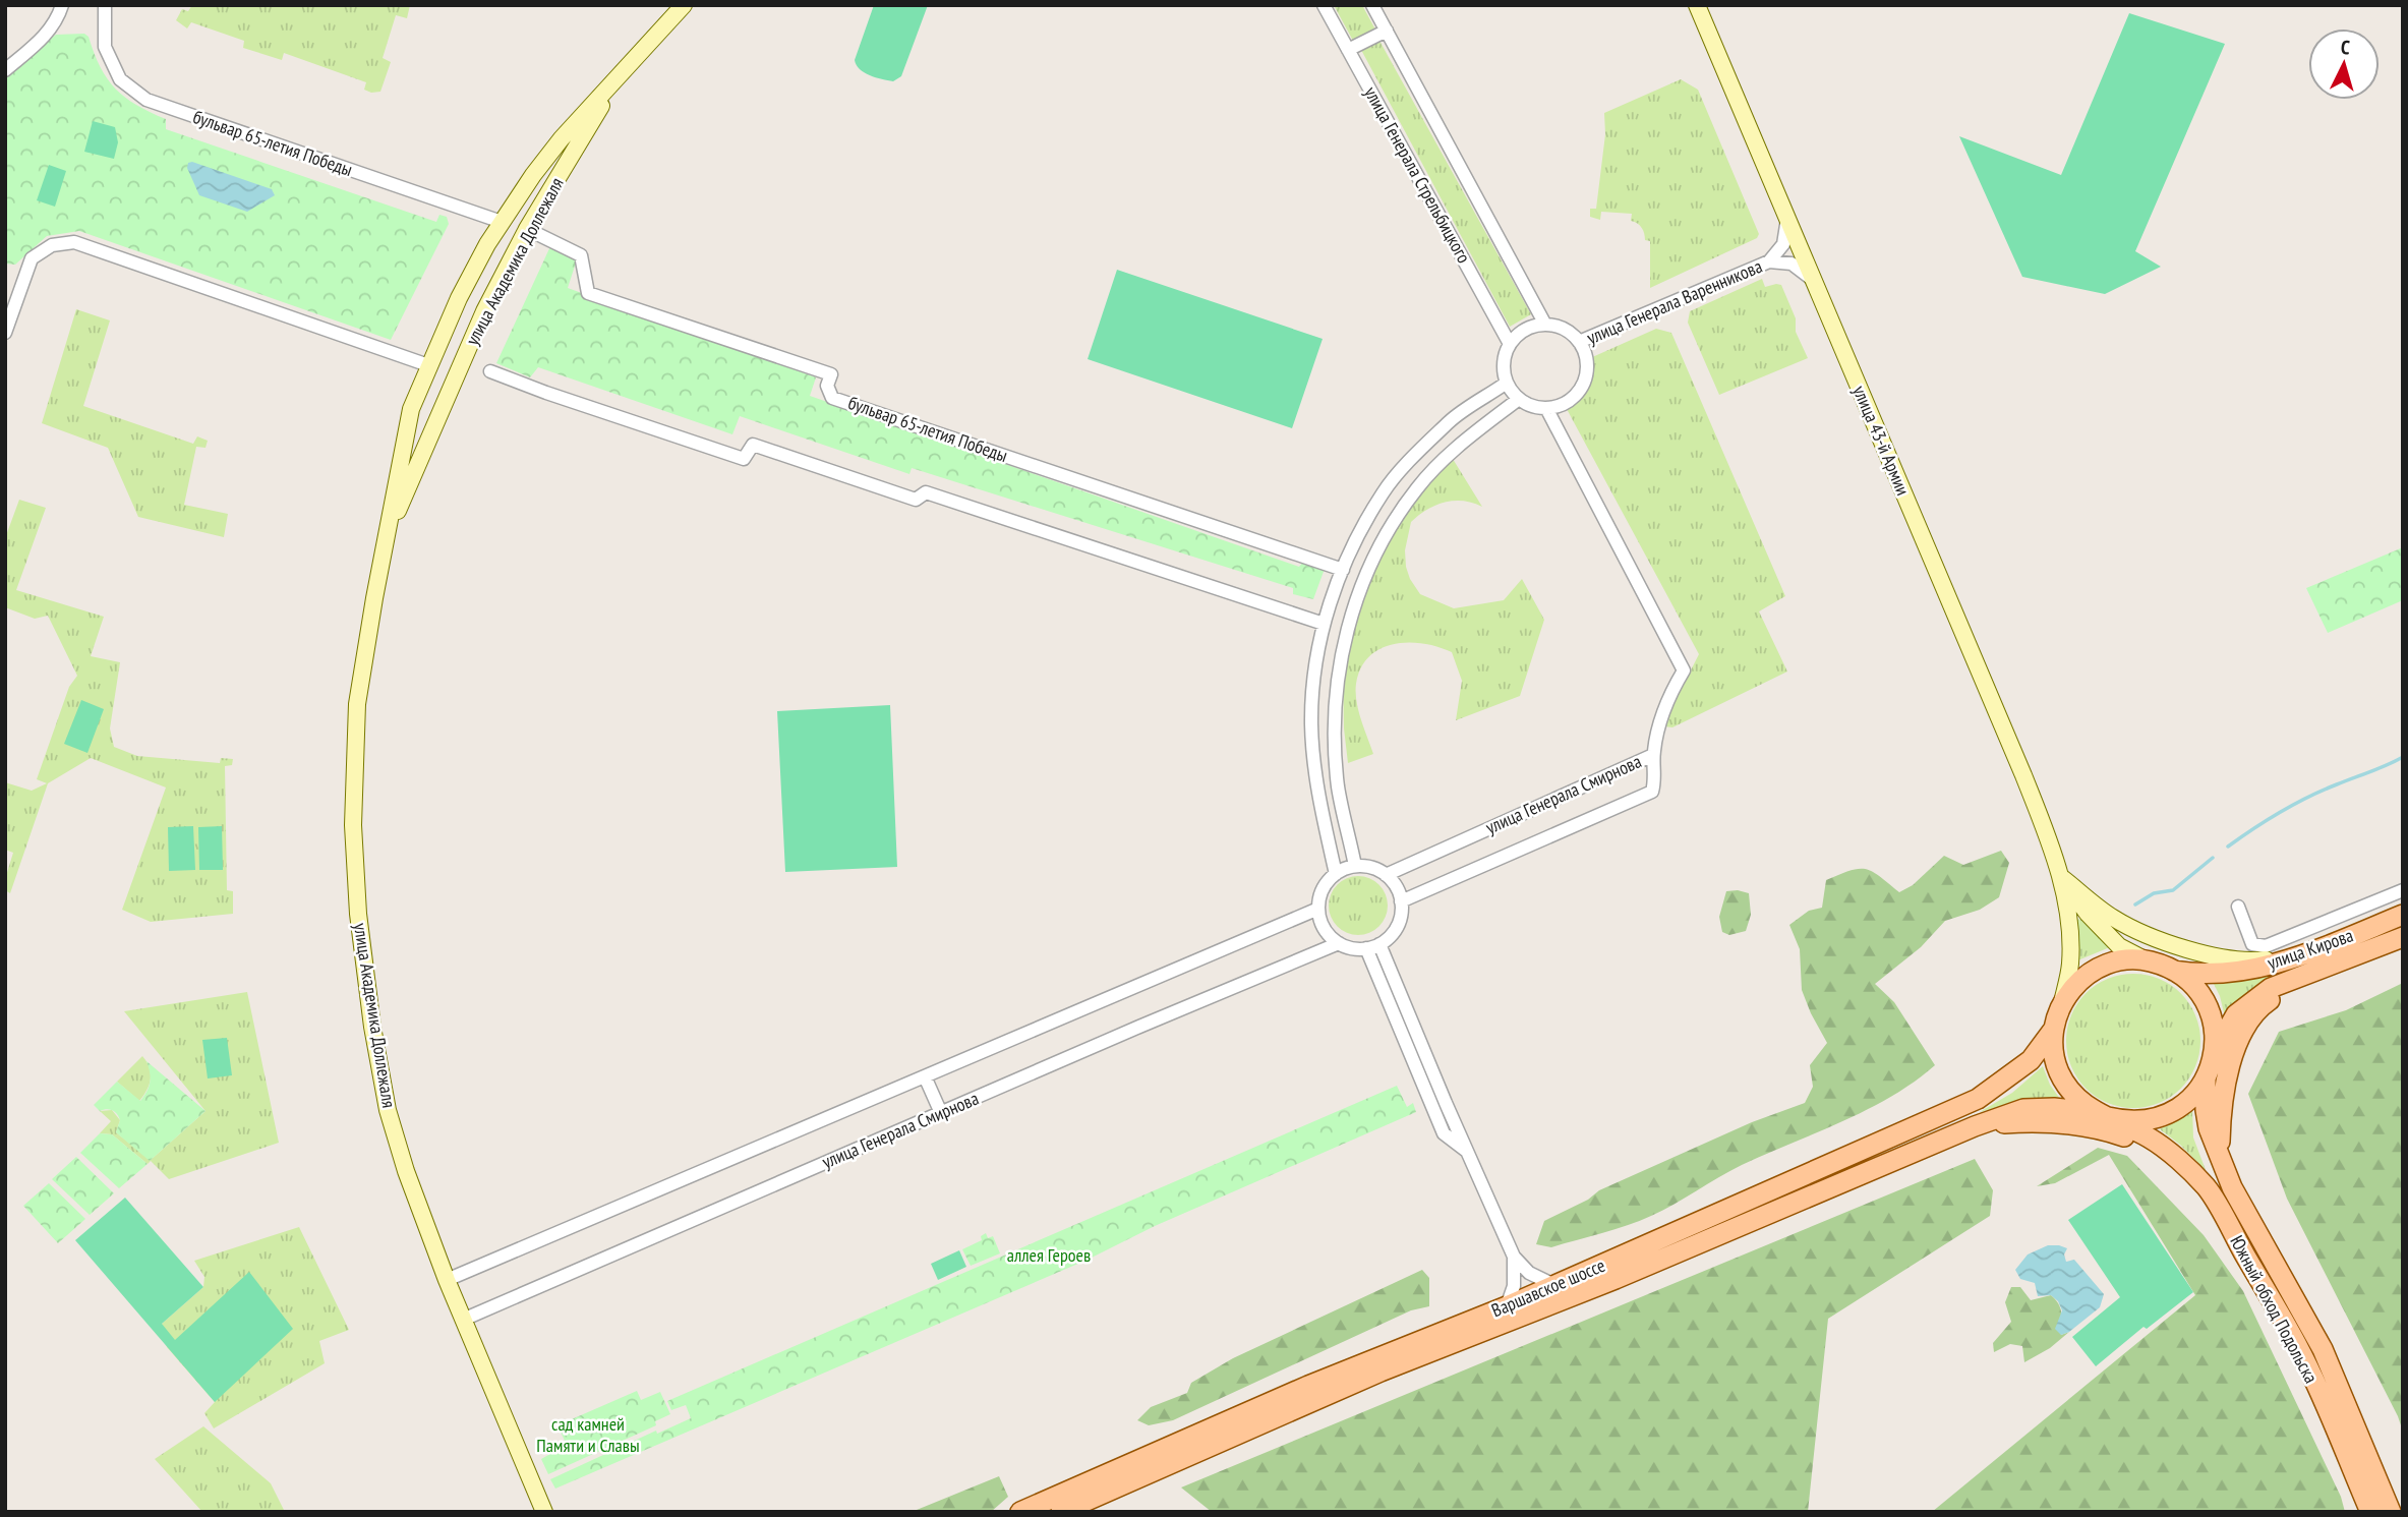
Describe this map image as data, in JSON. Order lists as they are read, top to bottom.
{
  "streets": {
    "main road": [
      "улица Академика Доллежаля",
      "улица 43-й Армии",
      "улица Кирова",
      "Варшавское шоссе",
      "Южный обход Подольска"
    ],
    "street": [
      "бульвар 65-летия Победы",
      "улица Генерала Стрельбицкого",
      "улица Генерала Варенникова",
      "улица Генерала Смирнова"
    ]
  },
  "crossings": [
    ["бульвар 65-летия Победы", "улица Академика Доллежаля"],
    ["улица Генерала Стрельбицкого", "улица Генерала Варенникова"],
    ["улица Академика Доллежаля", "улица Генерала Смирнова"],
    ["улица Генерала Варенникова", "улица 43-й Армии"],
    ["улица 43-й Армии", "улица Кирова"],
    ["улица 43-й Армии", "Варшавское шоссе"],
    ["улица 43-й Армии", "Южный обход Подольска"],
    ["улица Кирова", "Варшавское шоссе"],
    ["улица Кирова", "Южный обход Подольска"],
    ["Варшавское шоссе", "Южный обход Подольска"]
  ],
  "parks": ["аллея Героев", "сад камней Памяти и Славы"],
  "north": "top"
}
